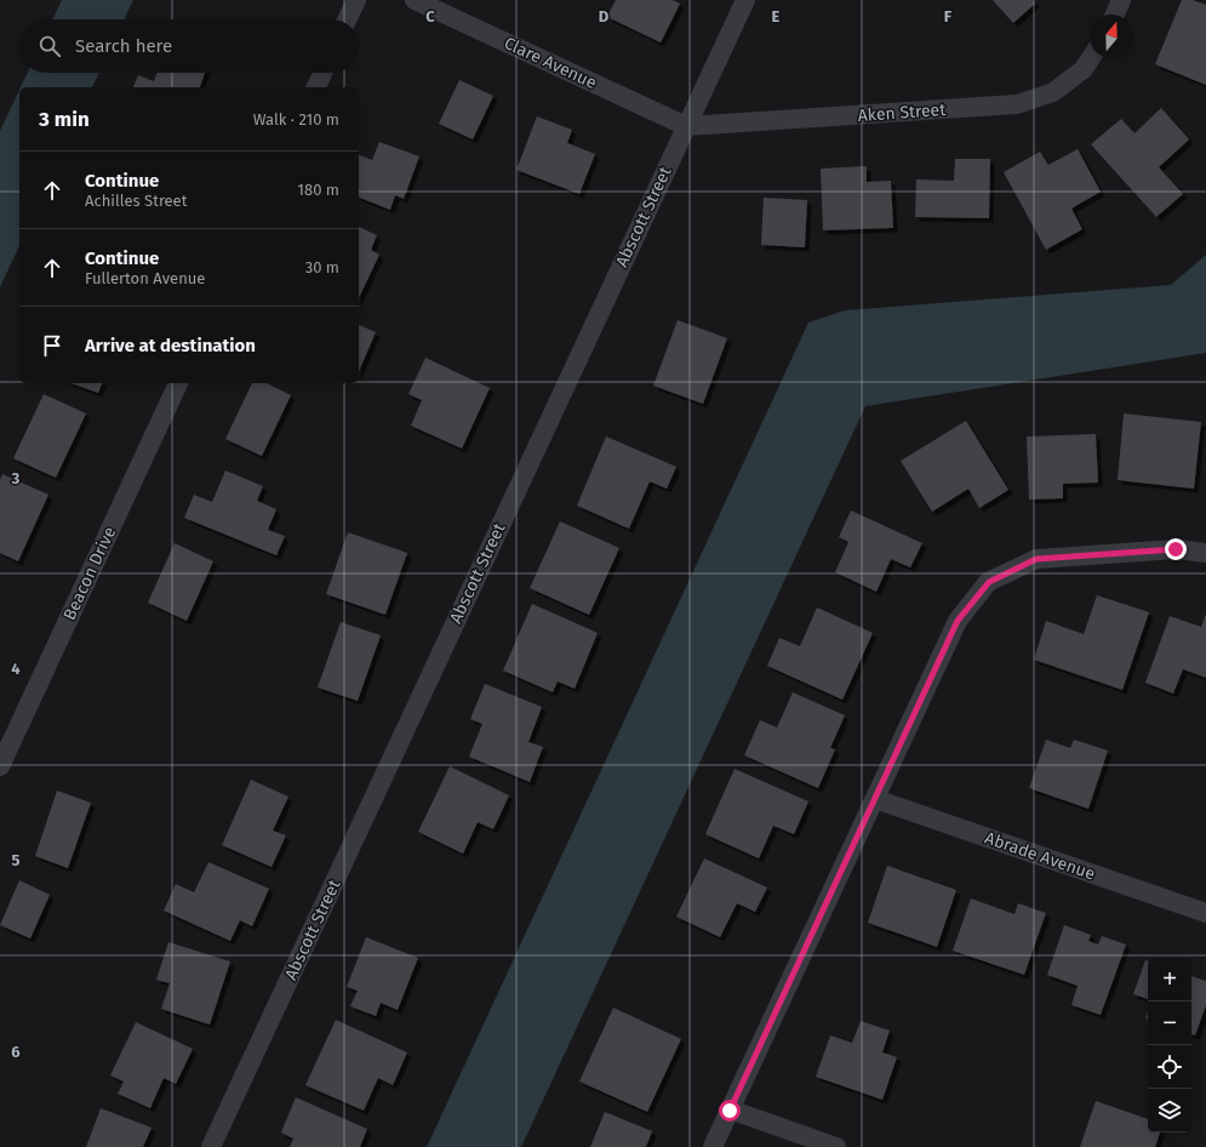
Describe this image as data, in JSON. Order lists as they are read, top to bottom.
{
  "streets": {
    "street": [
      "Clare Avenue",
      "Aken Street",
      "Abscott Street",
      "Beacon Drive",
      "Abrade Avenue"
    ]
  },
  "crossings": [
    ["Clare Avenue", "Aken Street"],
    ["Clare Avenue", "Abscott Street"],
    ["Aken Street", "Abscott Street"]
  ],
  "north": "top",
  "page": {
    "search": "Search here",
    "heading": ["3 min", "Walk · 210 m"],
    "list": [
      ["Continue", "Achilles Street", "180 m"],
      ["Continue", "Fullerton Avenue", "30 m"],
      "Arrive at destination"
    ],
    "map_buttons": ["+", "−"]
  },
  "grid": {
    "columns": [
      "C",
      "D",
      "E",
      "F"
    ],
    "rows": [
      "3",
      "4",
      "5",
      "6"
    ]
  }
}
